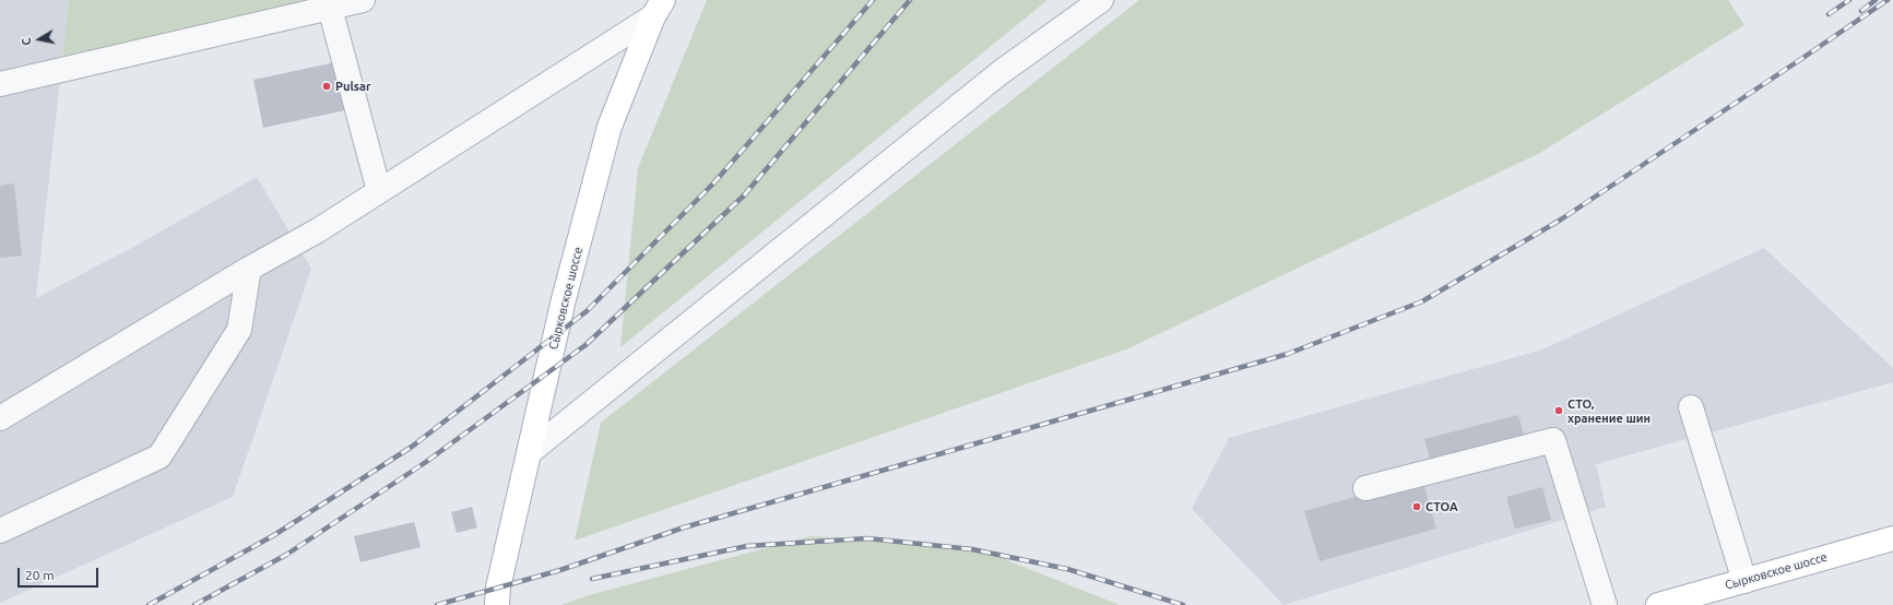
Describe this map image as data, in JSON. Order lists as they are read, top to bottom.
{
  "streets": {
    "main road": ["Сырковское шоссе"]
  },
  "places": ["Pulsar", "СТО, хранение шин", "СТОА"],
  "scale_bar": "20 m",
  "north": "left"
}
